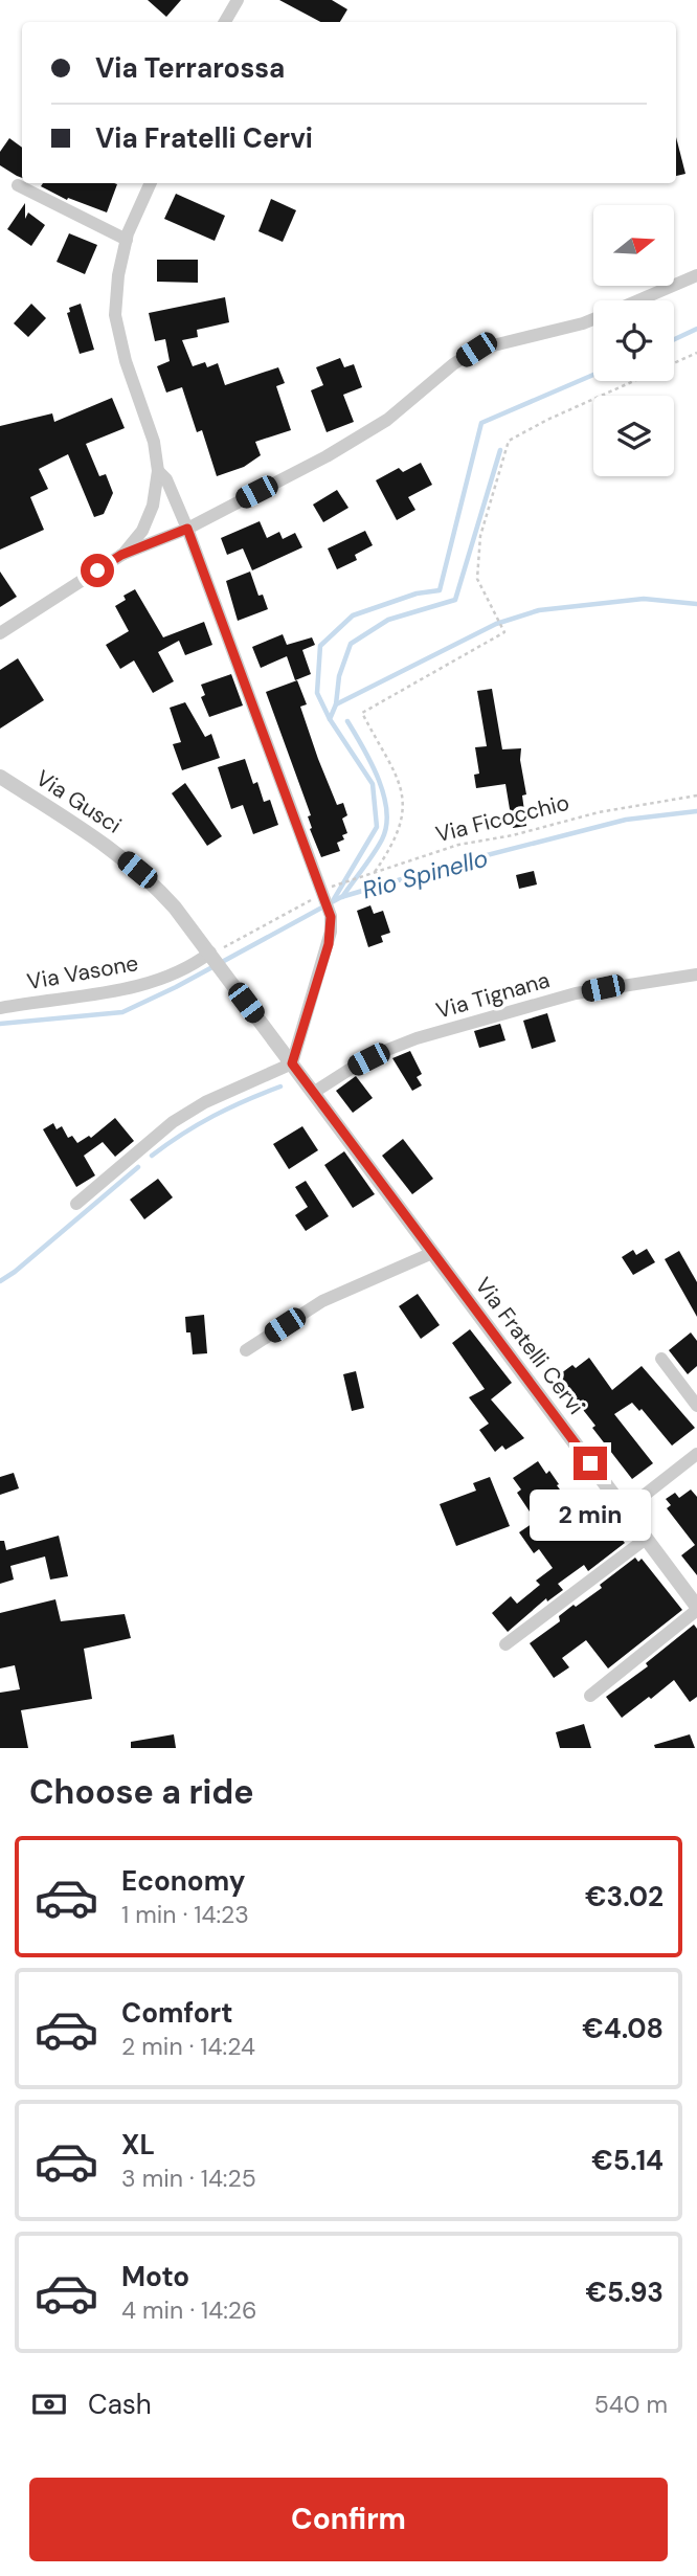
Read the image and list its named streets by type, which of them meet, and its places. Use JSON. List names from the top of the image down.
{
  "streets": {
    "street": [
      "Via Gusci",
      "Via Vasone",
      "Via Tignana",
      "Via Fratelli Cervi"
    ],
    "path": ["Via Ficocchio"]
  },
  "crossings": [
    ["Via Gusci", "Via Ficocchio"],
    ["Via Gusci", "Via Vasone"],
    ["Via Gusci", "Via Fratelli Cervi"],
    ["Via Ficocchio", "Via Vasone"],
    ["Via Ficocchio", "Via Fratelli Cervi"],
    ["Via Vasone", "Via Fratelli Cervi"],
    ["Via Tignana", "Via Fratelli Cervi"]
  ],
  "water": ["Rio Spinello"],
  "north": "right",
  "page": {
    "banner": ["Via Terrarossa", "Via Fratelli Cervi"],
    "bubble": "2 min",
    "heading": "Choose a ride",
    "list": [
      {
        "name": "Economy",
        "note": "1 min · 14:23",
        "value": "€3.02"
      },
      {
        "name": "Comfort",
        "note": "2 min · 14:24",
        "value": "€4.08"
      },
      {
        "name": "XL",
        "note": "3 min · 14:25",
        "value": "€5.14"
      },
      {
        "name": "Moto",
        "note": "4 min · 14:26",
        "value": "€5.93"
      }
    ],
    "pay": ["Cash", "540 m"],
    "buttons": "Confirm"
  }
}
